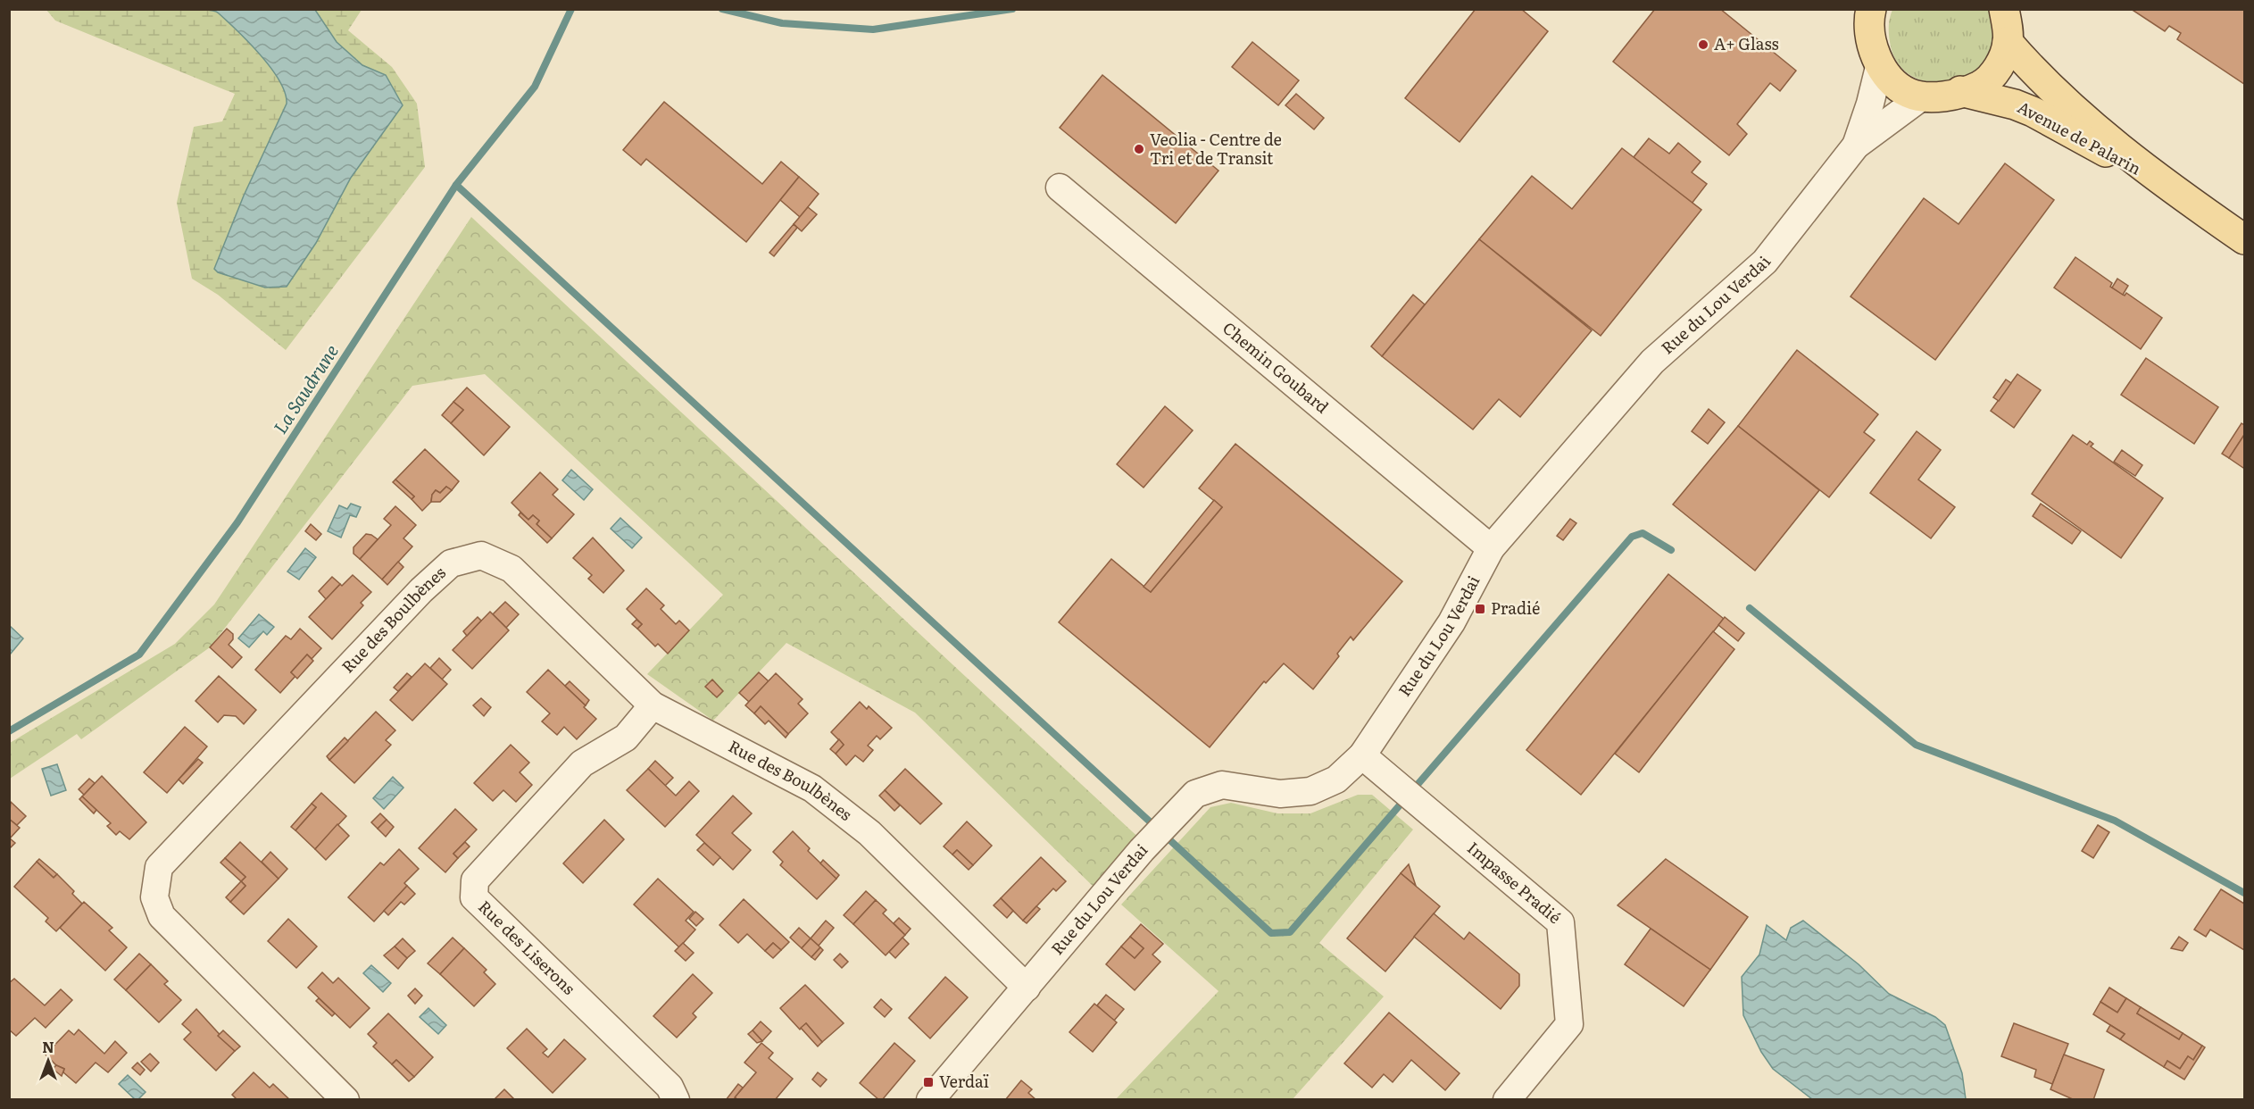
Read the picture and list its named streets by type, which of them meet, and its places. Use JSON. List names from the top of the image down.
{
  "streets": {
    "main road": ["Avenue de Palarin"],
    "street": [
      "Rue du Lou Verdai",
      "Chemin Goubard",
      "Rue des Boulbènes",
      "Impasse Pradié",
      "Rue des Liserons"
    ]
  },
  "crossings": [
    ["Rue du Lou Verdai", "Chemin Goubard"],
    ["Rue du Lou Verdai", "Rue des Boulbènes"],
    ["Rue du Lou Verdai", "Impasse Pradié"],
    ["Rue des Boulbènes", "Rue des Liserons"]
  ],
  "water": ["La Saudrune"],
  "places": {
    "other": ["A+ Glass", "Veolia - Centre de Tri et de Transit"],
    "transit": ["Pradié", "Verdaï"]
  },
  "north": "top"
}
